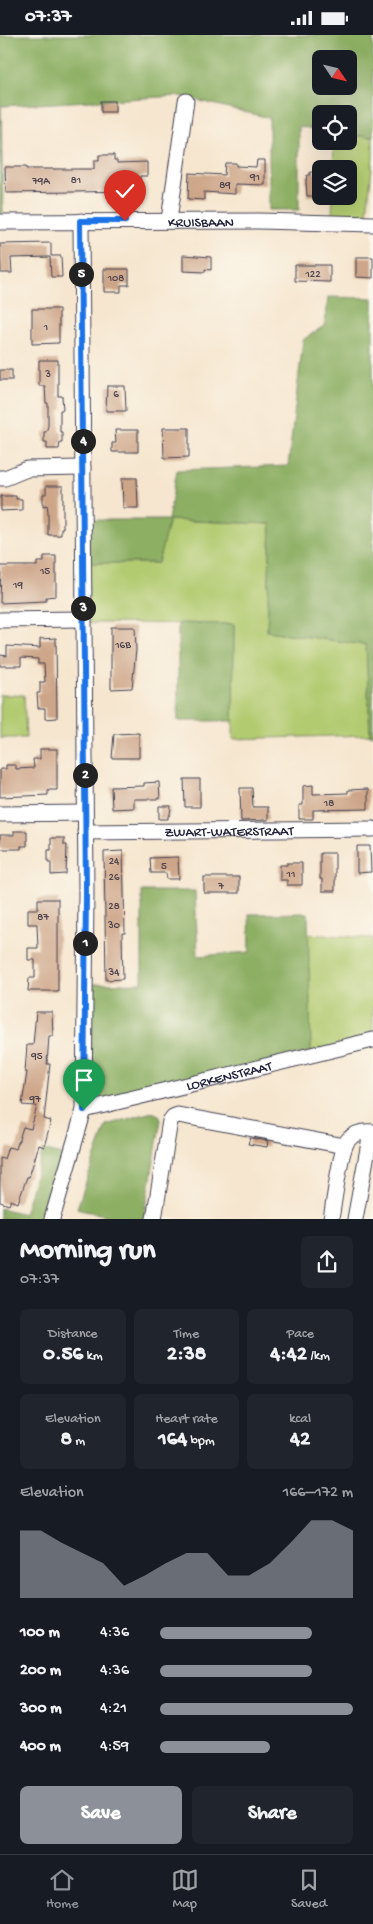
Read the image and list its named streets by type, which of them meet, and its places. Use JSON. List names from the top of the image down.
{
  "streets": {
    "street": ["KRUISBAAN", "ZWART-WATERSTRAAT", "LORKENSTRAAT"]
  },
  "house_numbers": [
    "91",
    "81",
    "79A",
    "89",
    "122",
    "108",
    "1",
    "3",
    "6",
    "15",
    "19",
    "16B",
    "18",
    "24",
    "5",
    "11",
    "26",
    "7",
    "28",
    "87",
    "30",
    "34",
    "95",
    "97"
  ],
  "north": "bottom right",
  "page": {
    "status": "07:37",
    "pins": [
      "5",
      "4",
      "3",
      "2",
      "1"
    ],
    "heading": ["Morning run", "07:37"],
    "stats": [
      ["Distance", "0.56 km"],
      ["Time", "2:38"],
      ["Pace", "4:42 /km"],
      ["Elevation", "8 m"],
      ["Heart rate", "164 bpm"],
      ["kcal", "42"]
    ],
    "chart": ["Elevation", "166–172 m"],
    "list": [
      {
        "name": "100 m",
        "note": "4:36"
      },
      {
        "name": "200 m",
        "note": "4:36"
      },
      {
        "name": "300 m",
        "note": "4:21"
      },
      {
        "name": "400 m",
        "note": "4:59"
      }
    ],
    "buttons": ["Save", "Share"],
    "tabs": ["Home", "Map", "Saved"]
  }
}
